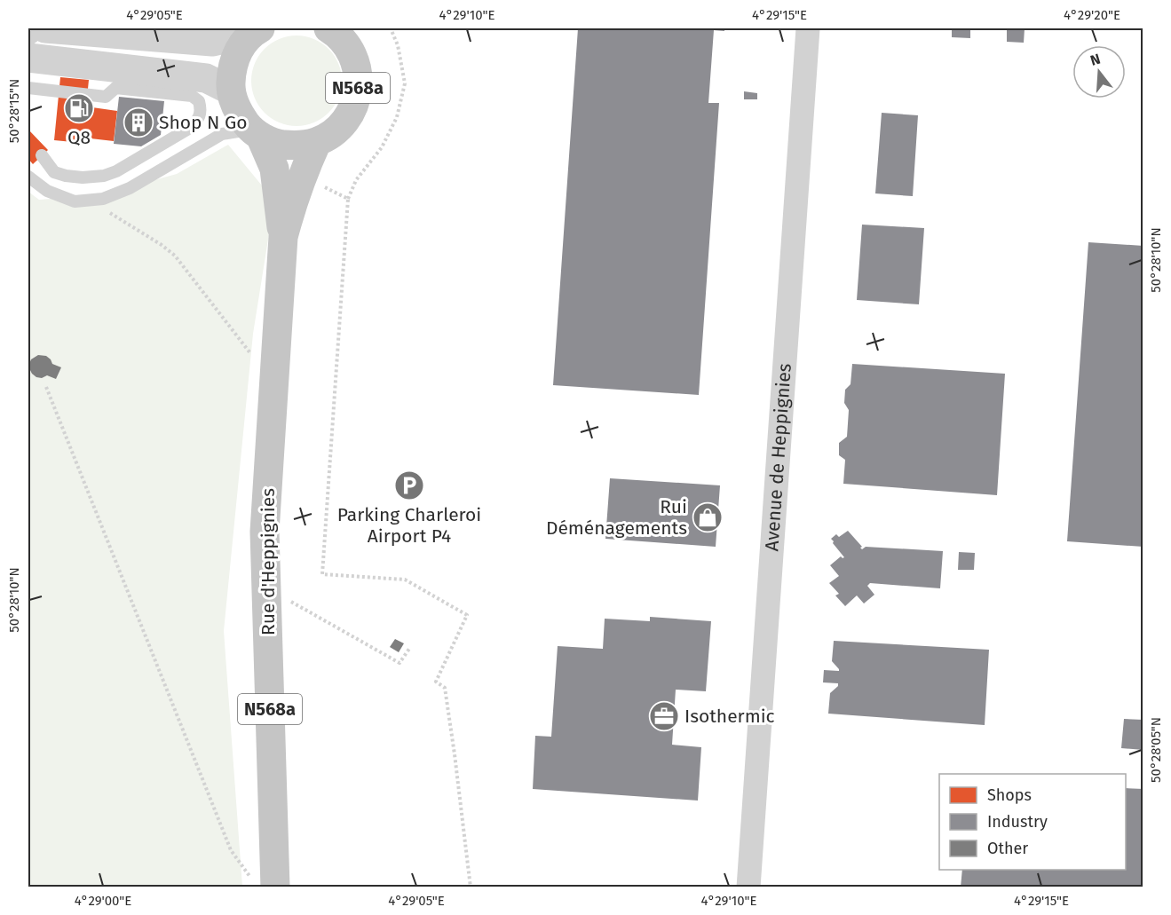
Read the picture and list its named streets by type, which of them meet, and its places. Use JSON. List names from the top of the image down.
{
  "streets": {
    "main road": ["N568a", "Rue d'Heppignies"],
    "street": ["Avenue de Heppignies"]
  },
  "crossings": [
    ["N568a", "Rue d'Heppignies"]
  ],
  "places": {
    "fuel station": ["Q8"],
    "building": ["Shop N Go"],
    "parking": ["Parking Charleroi Airport P4"],
    "shop": ["Rui Déménagements"],
    "office": ["Isothermic"]
  },
  "legend": ["Shops", "Industry", "Other"],
  "north": "top",
  "coordinates": [
    "4°29'05\"E",
    "4°29'10\"E",
    "4°29'15\"E",
    "4°29'20\"E",
    "50°28'15\"N",
    "50°28'10\"N",
    "50°28'05\"N",
    "4°29'00\"E"
  ]
}
